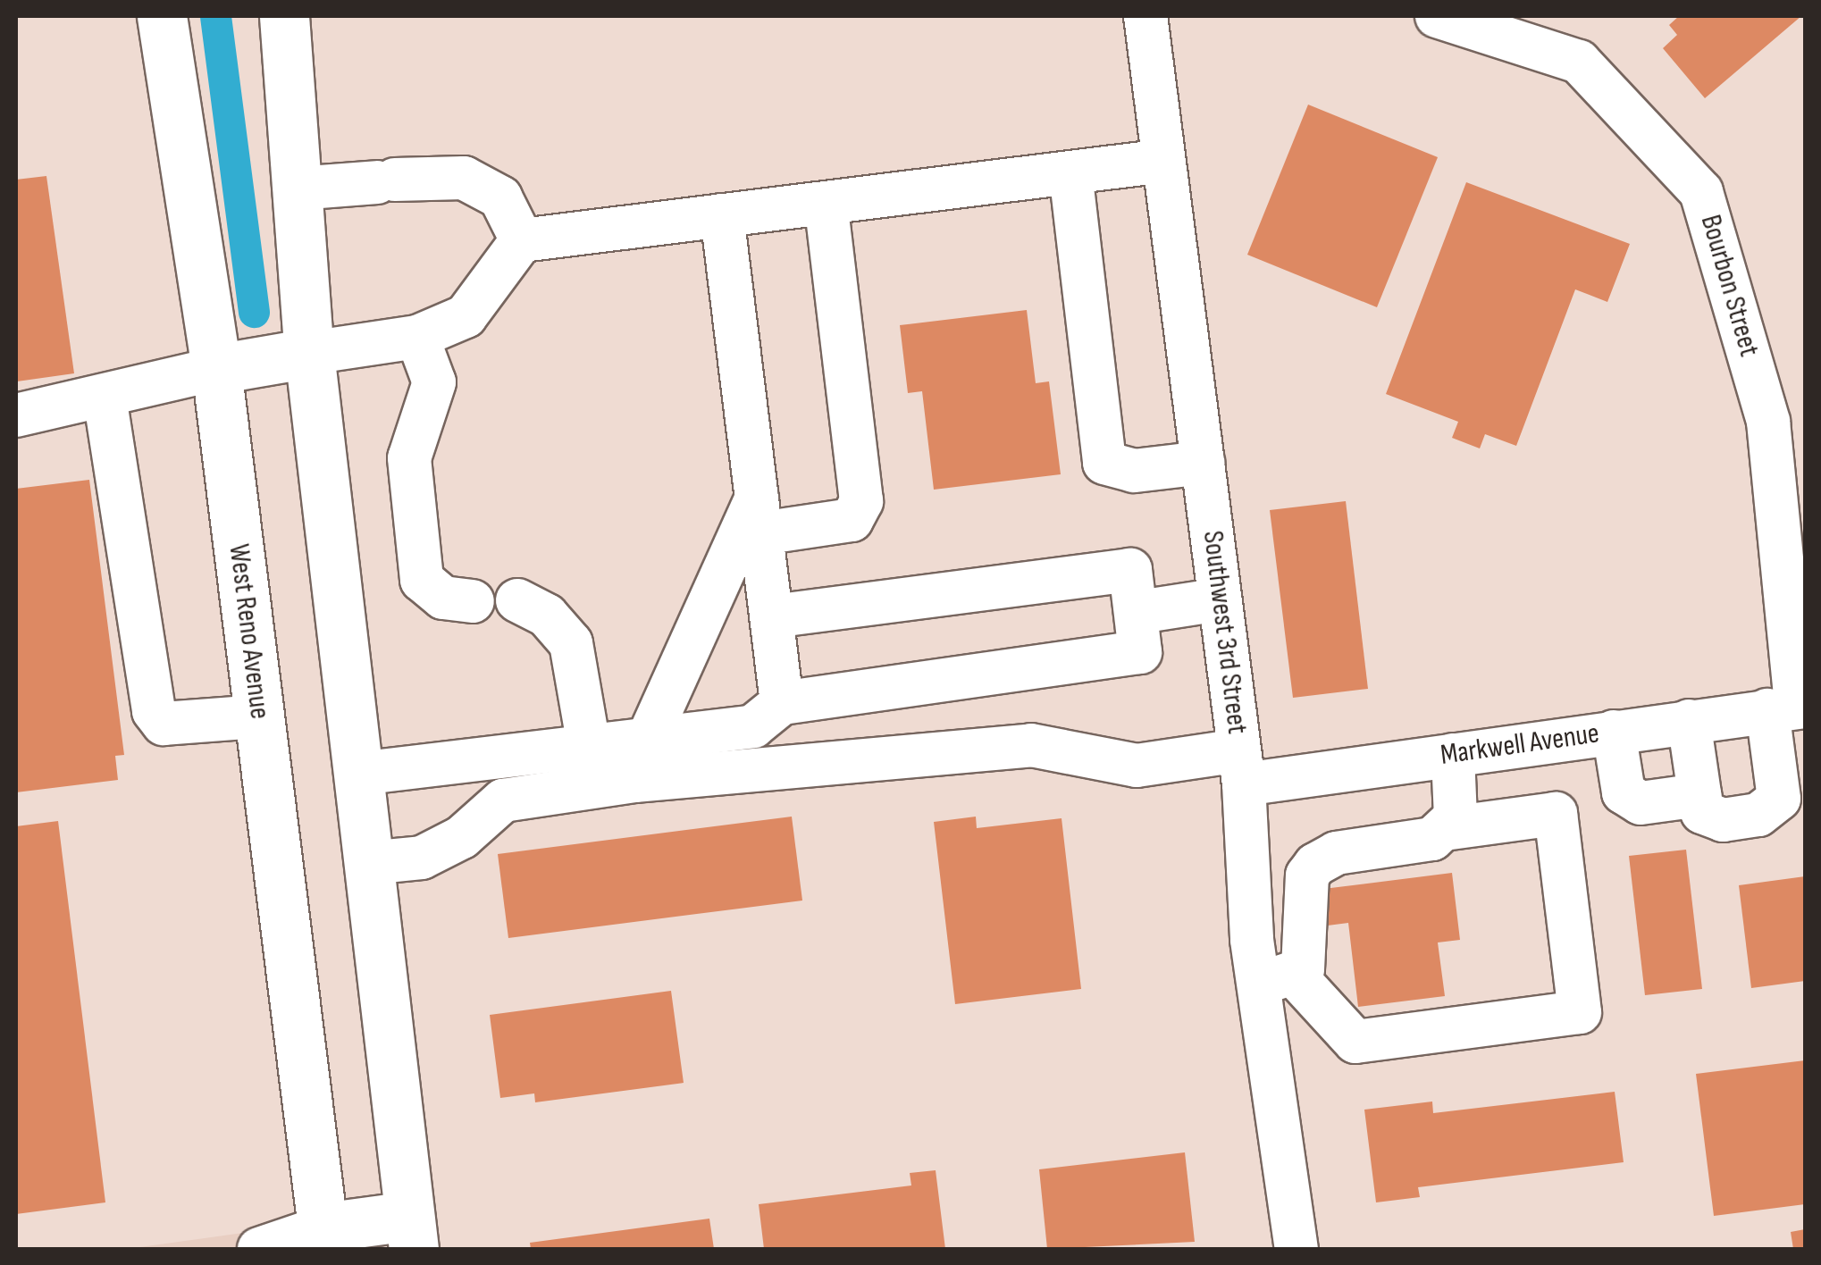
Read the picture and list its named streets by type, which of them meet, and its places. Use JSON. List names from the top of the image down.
{
  "streets": {
    "main road": ["West Reno Avenue"],
    "street": ["Bourbon Street", "Southwest 3rd Street", "Markwell Avenue"]
  },
  "crossings": [
    ["Bourbon Street", "Markwell Avenue"],
    ["Southwest 3rd Street", "Markwell Avenue"]
  ]
}
